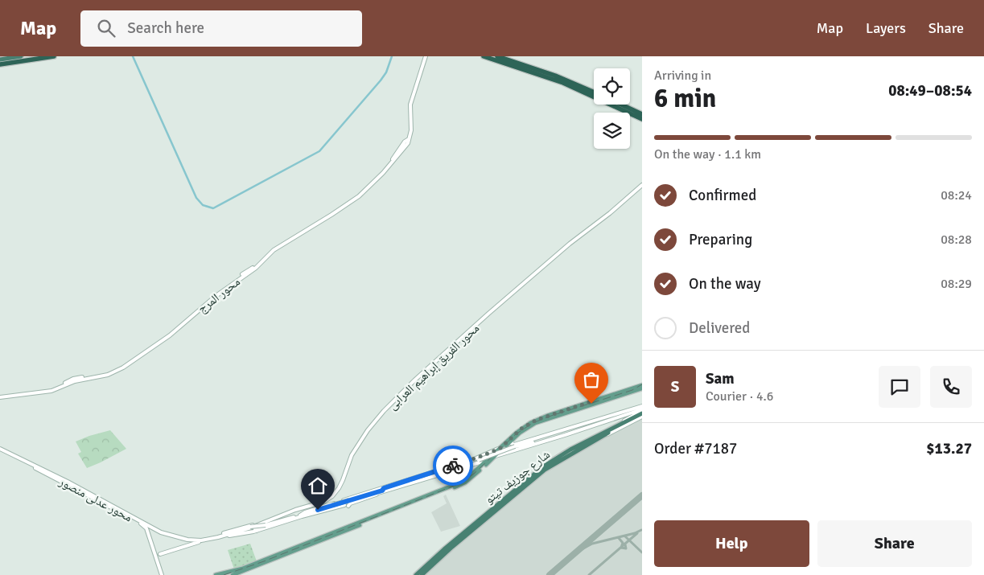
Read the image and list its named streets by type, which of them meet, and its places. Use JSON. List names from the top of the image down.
{
  "streets": {
    "highway": ["شارع جوزيف تيتو"],
    "main road": ["محور المرج", "محور الفريق إبراهيم العرابى", "محور عدلى منصور"]
  },
  "page": {
    "header": "Map",
    "search": "Search here",
    "nav": ["Map", "Layers", "Share"],
    "heading": ["6 min", "Arriving in", "08:49–08:54"],
    "panel": [
      "Sam",
      "Courier · 4.6",
      "Order #7187",
      "$13.27"
    ],
    "bar": "On the way · 1.1 km",
    "list": [
      ["Confirmed", "08:24"],
      ["Preparing", "08:28"],
      ["On the way", "08:29"],
      "Delivered"
    ],
    "round": "S",
    "buttons": ["Help", "Share"]
  }
}
